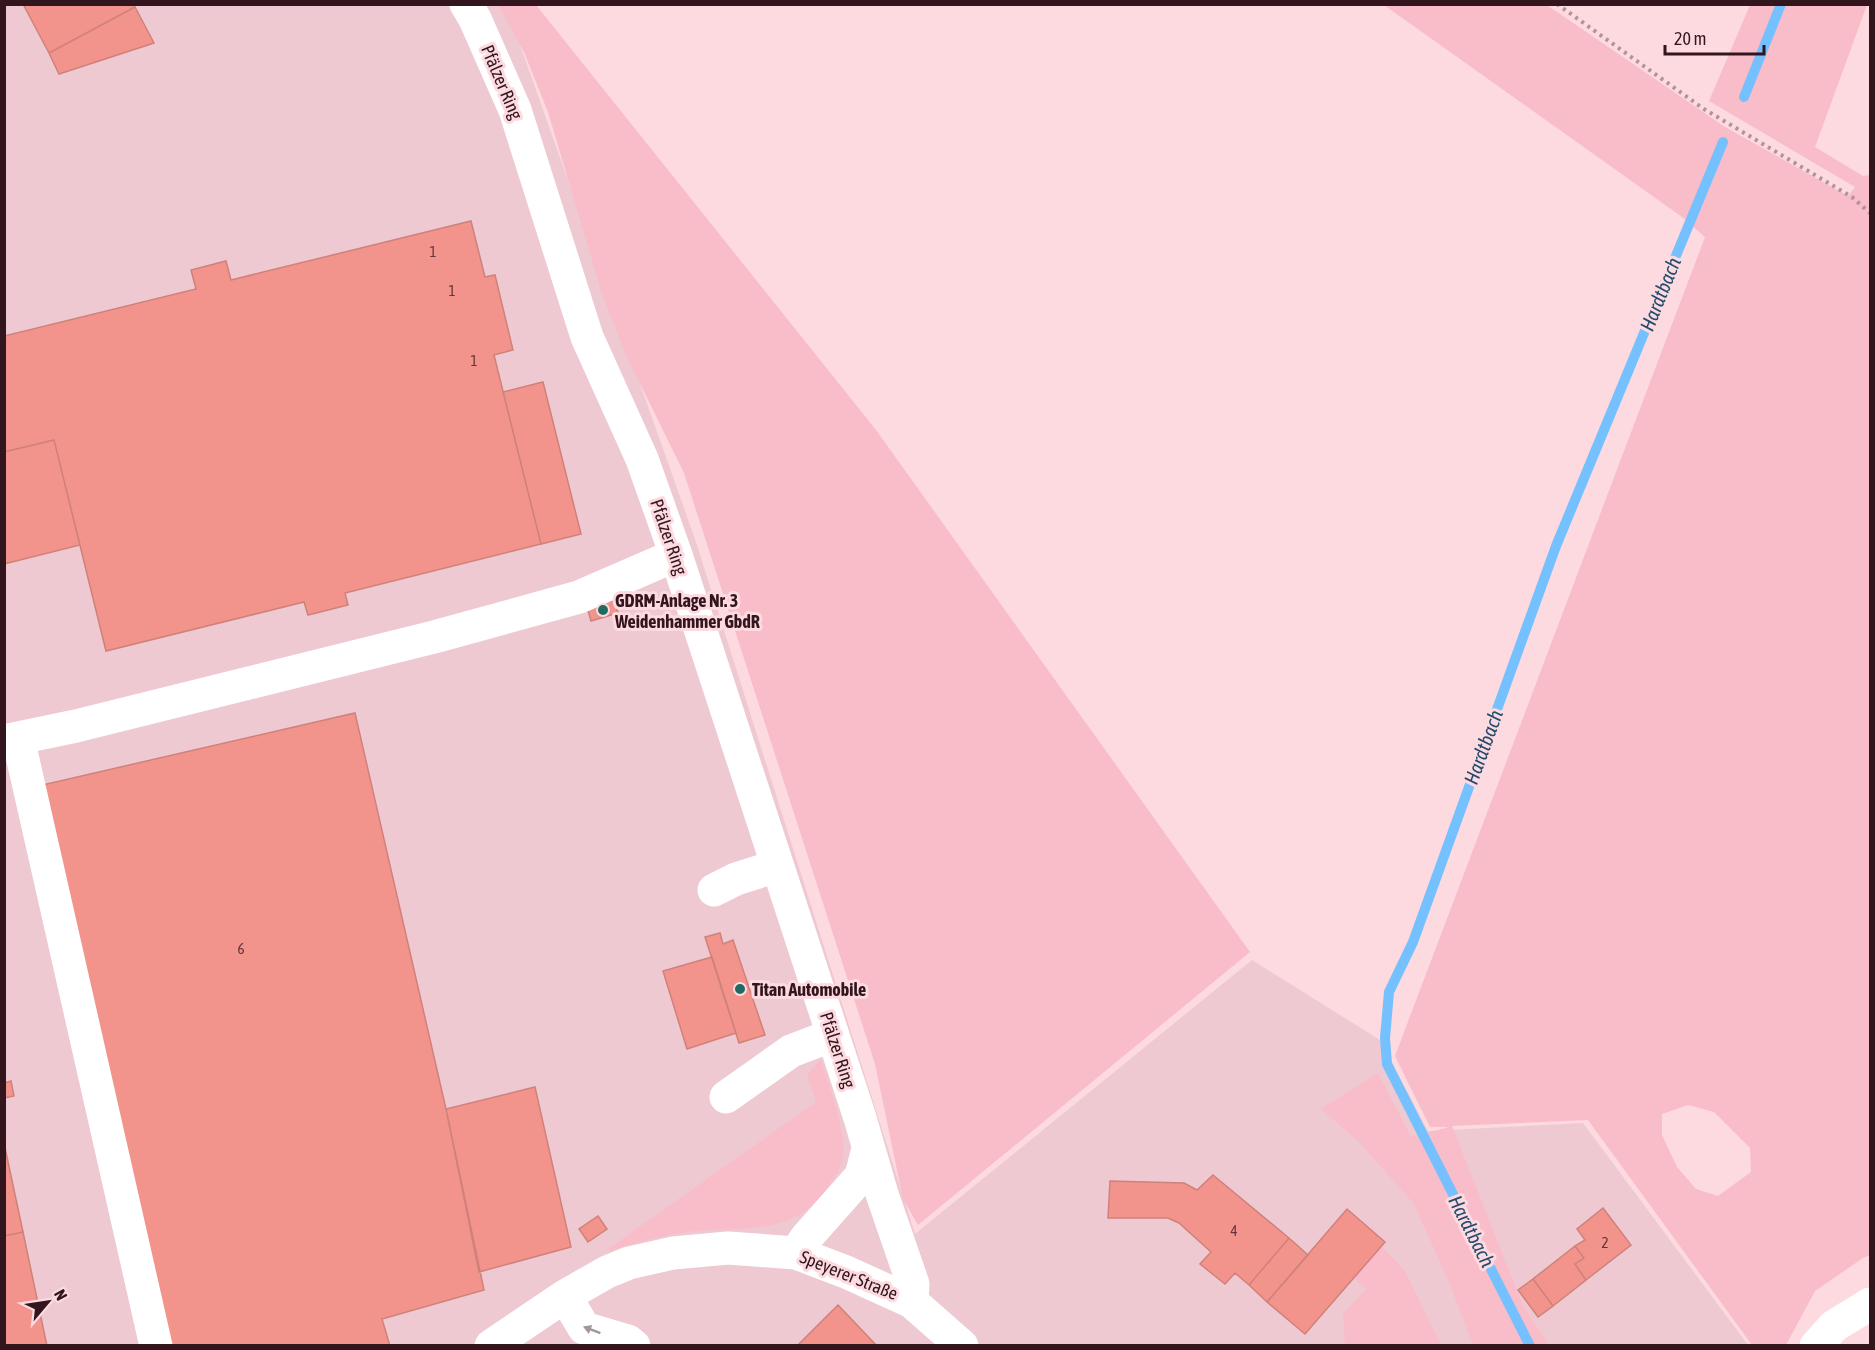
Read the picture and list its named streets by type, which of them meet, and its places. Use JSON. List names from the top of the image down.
{
  "streets": {
    "street": ["Pfälzer Ring", "Speyerer Straße"]
  },
  "crossings": [
    ["Pfälzer Ring", "Speyerer Straße"]
  ],
  "water": ["Hardtbach"],
  "places": ["GDRM-Anlage Nr. 3 Weidenhammer GbdR", "Titan Automobile"],
  "house_numbers": [
    "1",
    "1",
    "1",
    "6",
    "4",
    "2"
  ],
  "scale_bar": "20 m",
  "north": "top right"
}
